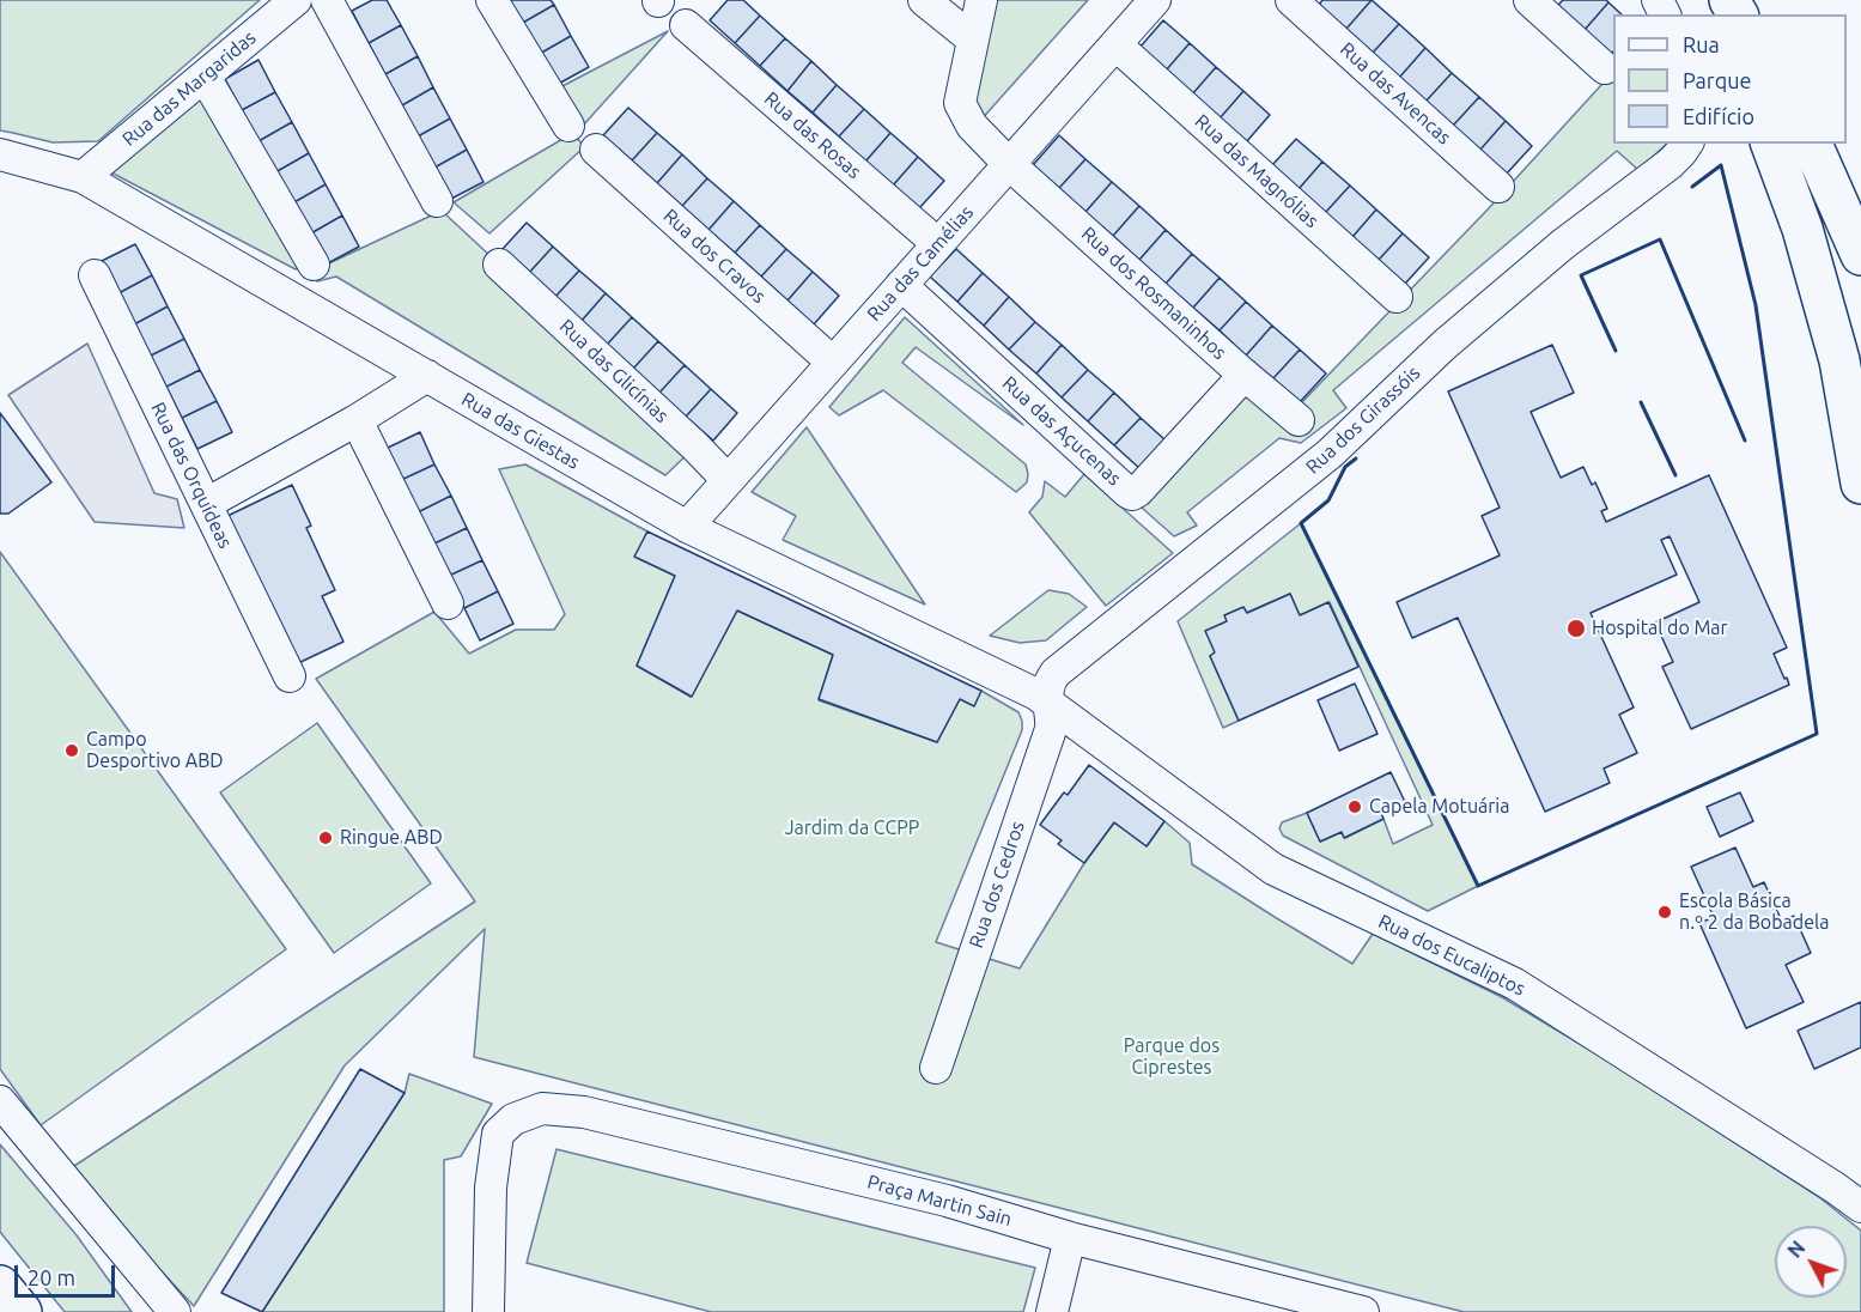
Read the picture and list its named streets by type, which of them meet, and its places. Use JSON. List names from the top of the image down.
{
  "streets": {
    "street": [
      "Rua das Margaridas",
      "Rua das Avencas",
      "Rua das Rosas",
      "Rua das Magnólias",
      "Rua dos Cravos",
      "Rua das Camélias",
      "Rua dos Rosmaninhos",
      "Rua das Glicínias",
      "Rua dos Girassóis",
      "Rua das Giestas",
      "Rua das Açucenas",
      "Rua das Orquídeas",
      "Rua dos Cedros",
      "Rua dos Eucaliptos",
      "Praça Martin Sain"
    ]
  },
  "crossings": [
    ["Rua das Margaridas", "Rua das Giestas"],
    ["Rua das Rosas", "Rua das Camélias"],
    ["Rua das Magnólias", "Rua das Camélias"],
    ["Rua dos Cravos", "Rua das Camélias"],
    ["Rua das Camélias", "Rua dos Rosmaninhos"],
    ["Rua das Camélias", "Rua das Glicínias"],
    ["Rua das Camélias", "Rua das Giestas"],
    ["Rua das Camélias", "Rua das Açucenas"],
    ["Rua dos Rosmaninhos", "Rua das Açucenas"],
    ["Rua dos Girassóis", "Rua das Giestas"],
    ["Rua dos Girassóis", "Rua dos Cedros"],
    ["Rua dos Girassóis", "Rua dos Eucaliptos"],
    ["Rua das Giestas", "Rua dos Cedros"],
    ["Rua das Giestas", "Rua dos Eucaliptos"],
    ["Rua dos Cedros", "Rua dos Eucaliptos"]
  ],
  "parks": ["Jardim da CCPP", "Parque dos Ciprestes"],
  "places": [
    "Hospital do Mar",
    "Campo Desportivo ABD",
    "Capela Motuária",
    "Ringue ABD",
    "Escola Básica n.º 2 da Bobadela"
  ],
  "legend": ["Rua", "Parque", "Edifício"],
  "scale_bar": "20 m",
  "north": "top left"
}
